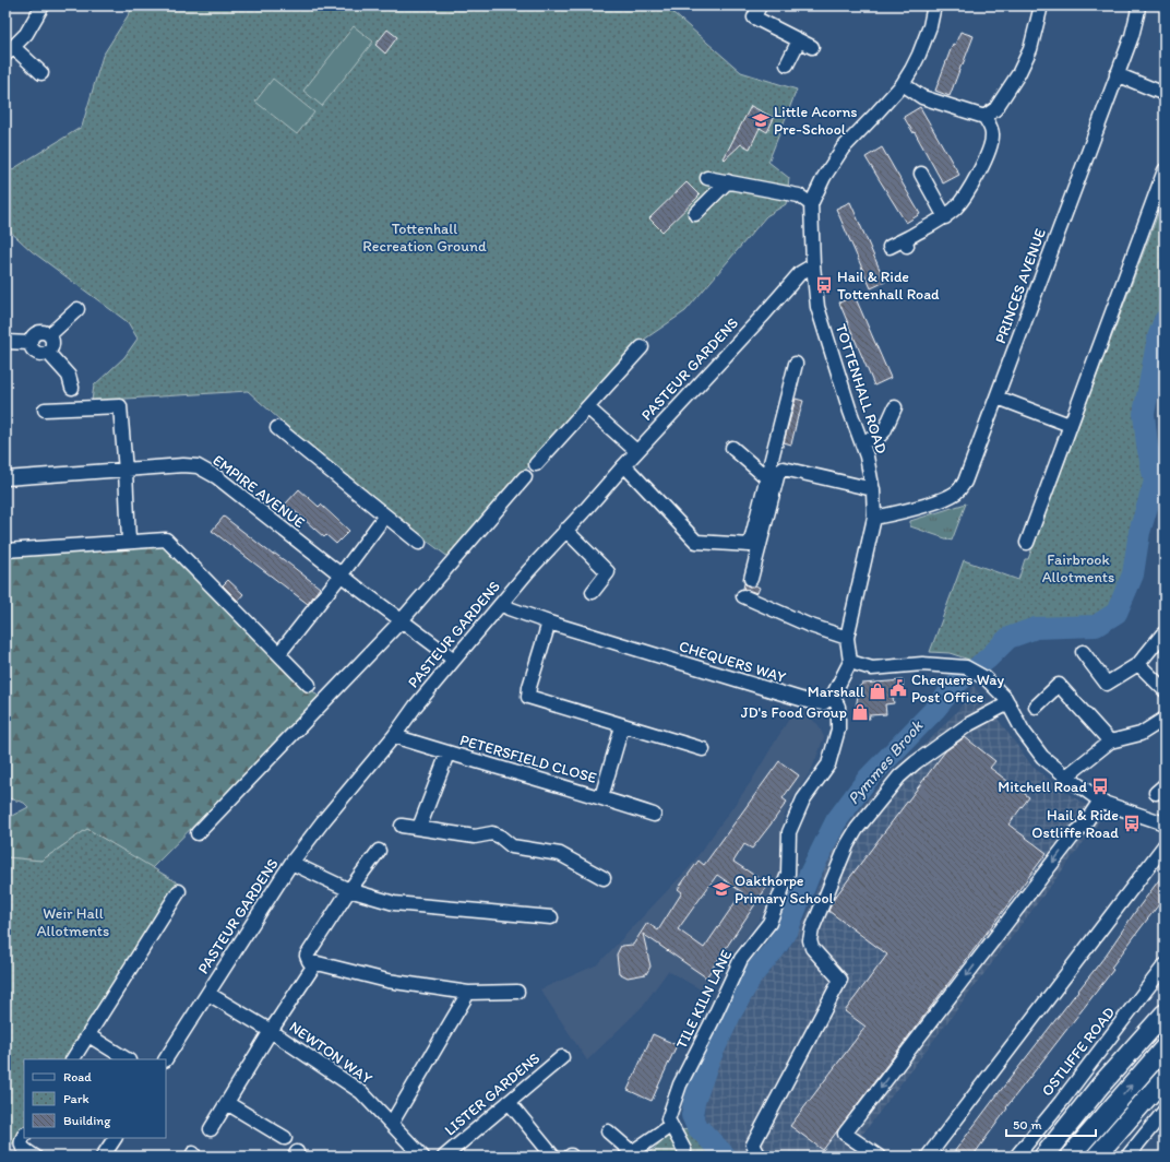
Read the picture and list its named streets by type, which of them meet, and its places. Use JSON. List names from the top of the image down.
{
  "streets": {
    "street": [
      "PRINCES AVENUE",
      "PASTEUR GARDENS",
      "TOTTENHALL ROAD",
      "EMPIRE AVENUE",
      "CHEQUERS WAY",
      "PETERSFIELD CLOSE",
      "TILE KILN LANE",
      "OSTLIFFE ROAD",
      "NEWTON WAY",
      "LISTER GARDENS"
    ]
  },
  "crossings": [
    ["PRINCES AVENUE", "TOTTENHALL ROAD"],
    ["PASTEUR GARDENS", "TOTTENHALL ROAD"],
    ["PASTEUR GARDENS", "EMPIRE AVENUE"],
    ["PASTEUR GARDENS", "CHEQUERS WAY"],
    ["PASTEUR GARDENS", "PETERSFIELD CLOSE"],
    ["PASTEUR GARDENS", "NEWTON WAY"],
    ["CHEQUERS WAY", "TILE KILN LANE"]
  ],
  "water": ["Pymmes Brook"],
  "parks": ["Tottenhall Recreation Ground", "Fairbrook Allotments", "Weir Hall Allotments"],
  "places": {
    "school or university": ["Little Acorns Pre-School", "Oakthorpe Primary School"],
    "bus stop": ["Hail & Ride Tottenhall Road", "Mitchell Road", "Hail & Ride Ostliffe Road"],
    "public building": ["Chequers Way Post Office"],
    "shop": ["Marshall", "JD's Food Group"]
  },
  "legend": ["Road", "Park", "Building"],
  "scale_bar": "50 m"
}
